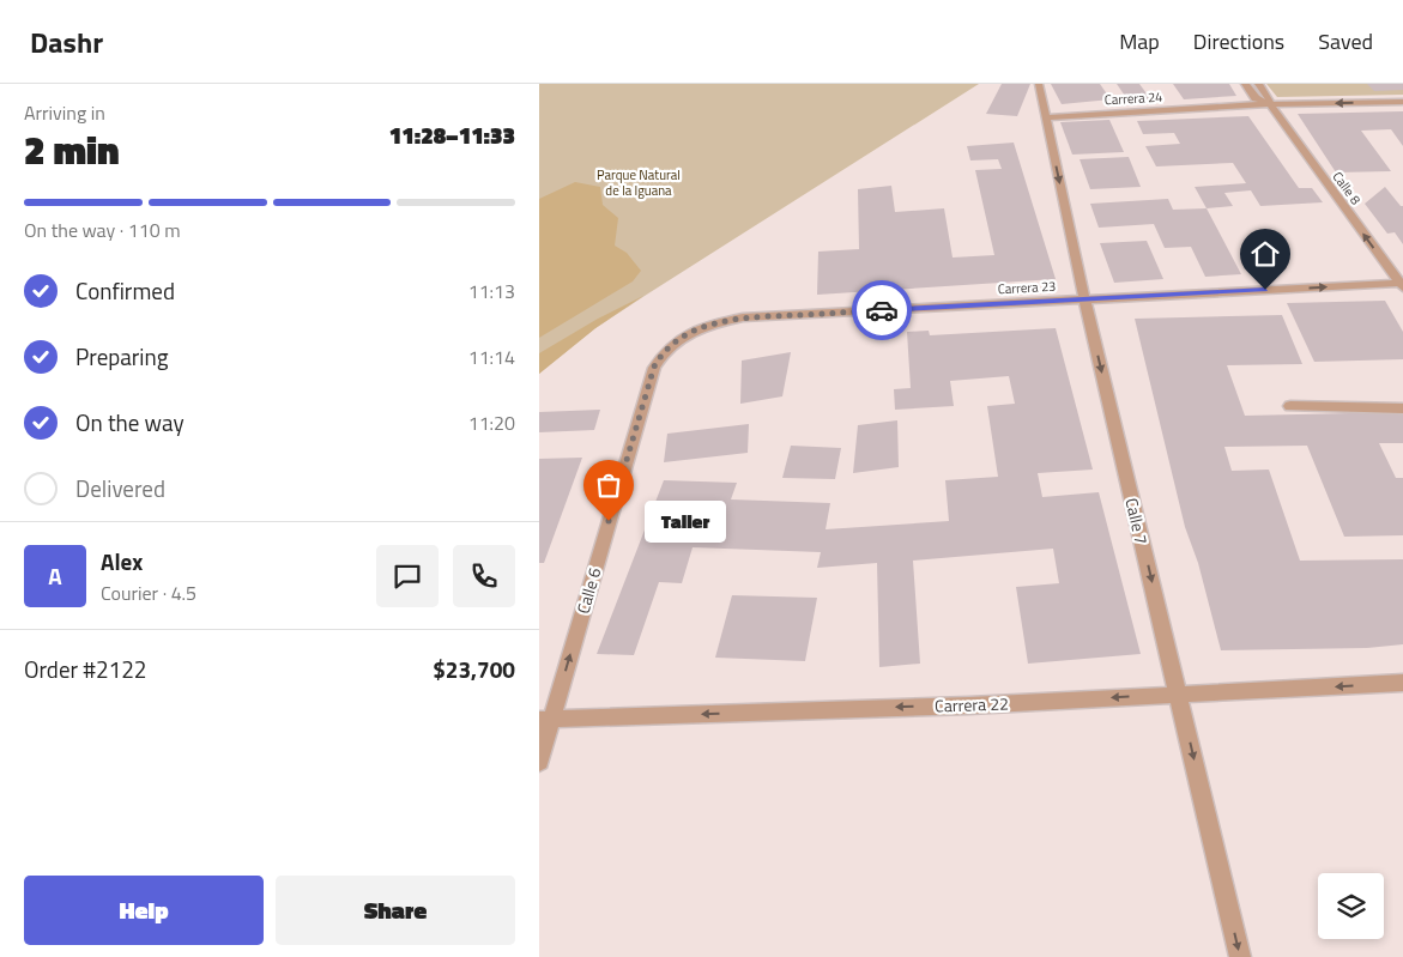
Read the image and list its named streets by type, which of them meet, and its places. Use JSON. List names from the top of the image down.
{
  "streets": {
    "street": [
      "Carrera 24",
      "Calle 8",
      "Carrera 23",
      "Calle 7",
      "Calle 6",
      "Carrera 22"
    ]
  },
  "crossings": [
    ["Carrera 24", "Calle 8"],
    ["Carrera 24", "Calle 7"],
    ["Calle 8", "Carrera 23"],
    ["Carrera 23", "Calle 7"],
    ["Carrera 23", "Calle 6"],
    ["Calle 7", "Carrera 22"],
    ["Calle 6", "Carrera 22"]
  ],
  "one_way": [
    "Carrera 24",
    "Calle 8",
    "Calle 7",
    "Calle 6",
    "Carrera 22"
  ],
  "parks": ["Parque Natural de la Iguana"],
  "places": ["Taller"],
  "page": {
    "header": "Dashr",
    "nav": ["Map", "Directions", "Saved"],
    "heading": ["2 min", "Arriving in", "11:28–11:33"],
    "panel": [
      "Alex",
      "Courier · 4.5",
      "Order #2122",
      "$23,700"
    ],
    "bar": "On the way · 110 m",
    "list": [
      ["Confirmed", "11:13"],
      ["Preparing", "11:14"],
      ["On the way", "11:20"],
      "Delivered"
    ],
    "bubble": "Taller",
    "round": "A",
    "buttons": ["Help", "Share"]
  }
}
